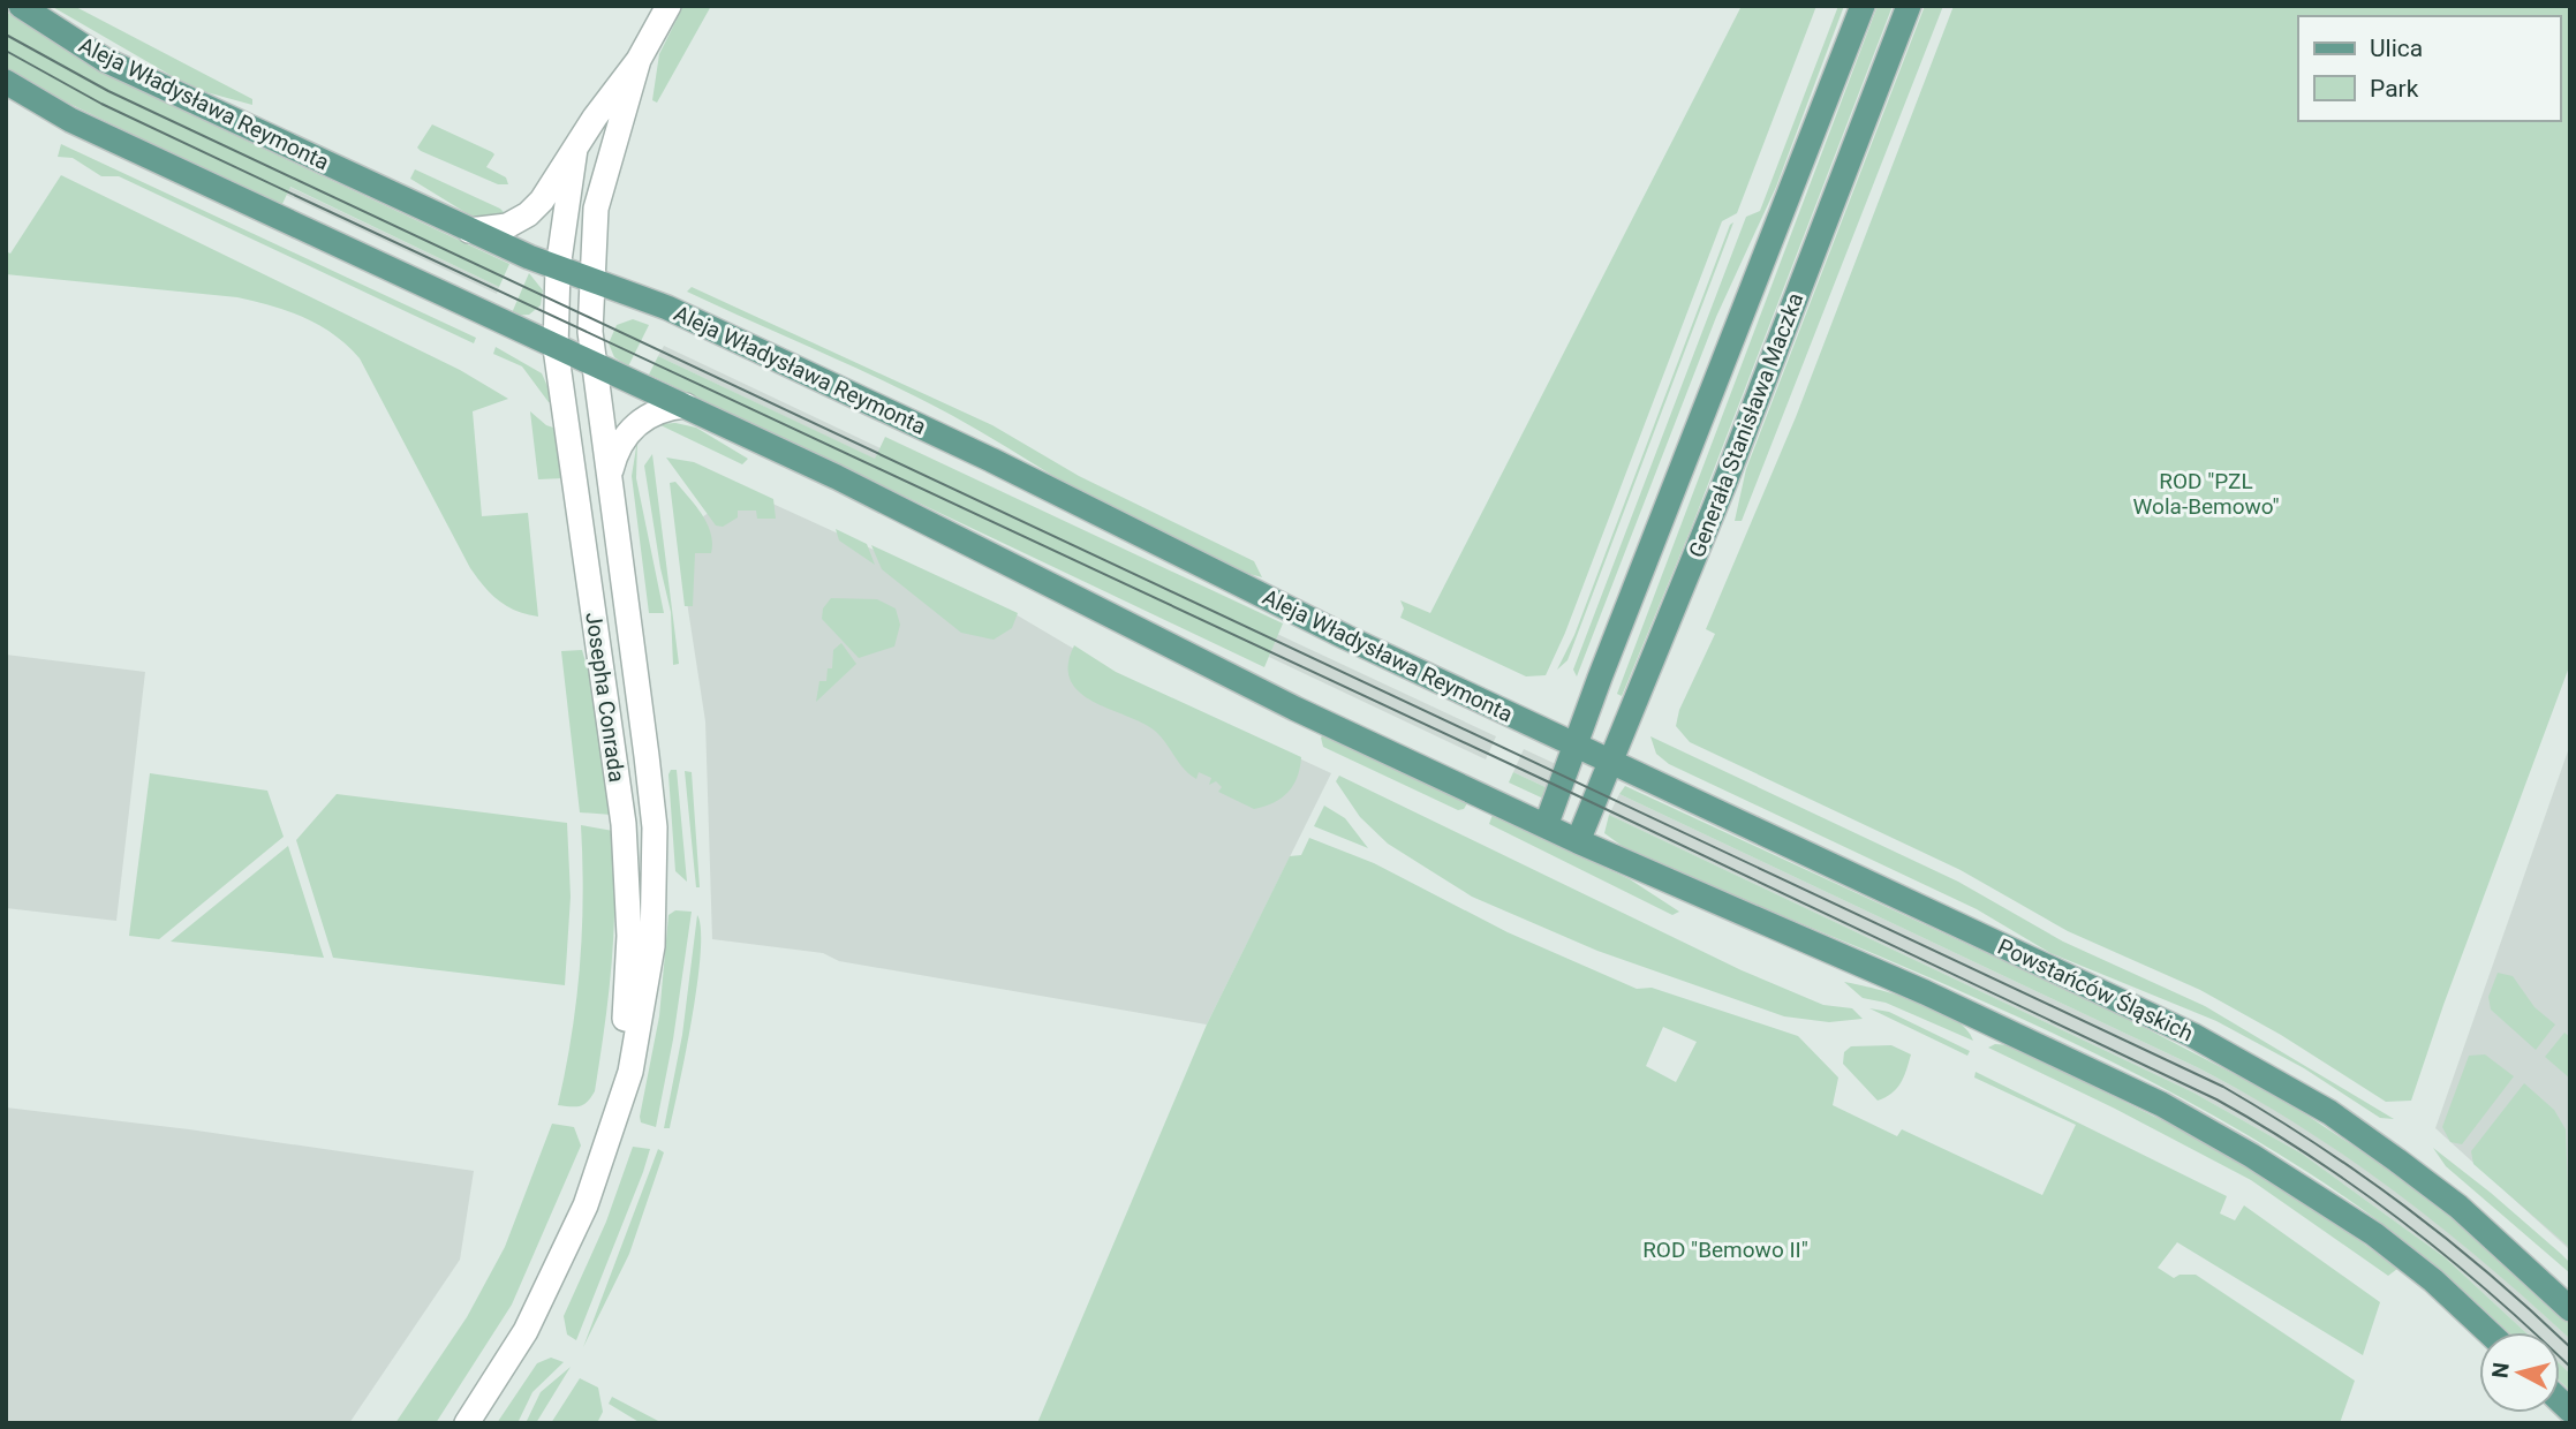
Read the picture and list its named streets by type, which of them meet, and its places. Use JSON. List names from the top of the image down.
{
  "streets": {
    "main road": ["Aleja Władysława Reymonta", "Generała Stanisława Maczka", "Powstańców Śląskich"],
    "street": ["Josepha Conrada"]
  },
  "crossings": [
    ["Aleja Władysława Reymonta", "Generała Stanisława Maczka"],
    ["Aleja Władysława Reymonta", "Josepha Conrada"],
    ["Aleja Władysława Reymonta", "Powstańców Śląskich"],
    ["Generała Stanisława Maczka", "Powstańców Śląskich"]
  ],
  "parks": ["ROD \"PZL Wola-Bemowo\"", "ROD \"Bemowo II\""],
  "legend": ["Ulica", "Park"],
  "north": "left"
}
